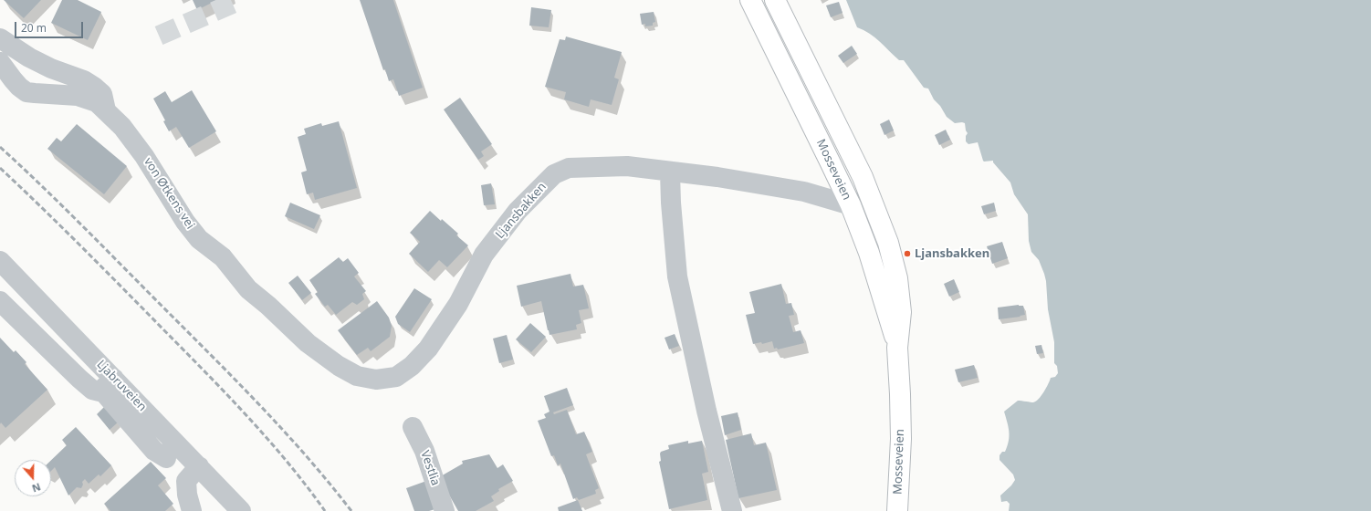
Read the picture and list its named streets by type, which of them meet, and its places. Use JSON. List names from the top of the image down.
{
  "streets": {
    "highway": ["Mosseveien"],
    "street": [
      "von Øtkens vei",
      "Ljansbakken",
      "Ljabruveien",
      "Vestlia"
    ]
  },
  "crossings": [
    ["Mosseveien", "Ljansbakken"],
    ["von Øtkens vei", "Ljansbakken"]
  ],
  "places": ["Ljansbakken"],
  "scale_bar": "20 m",
  "north": "bottom"
}
